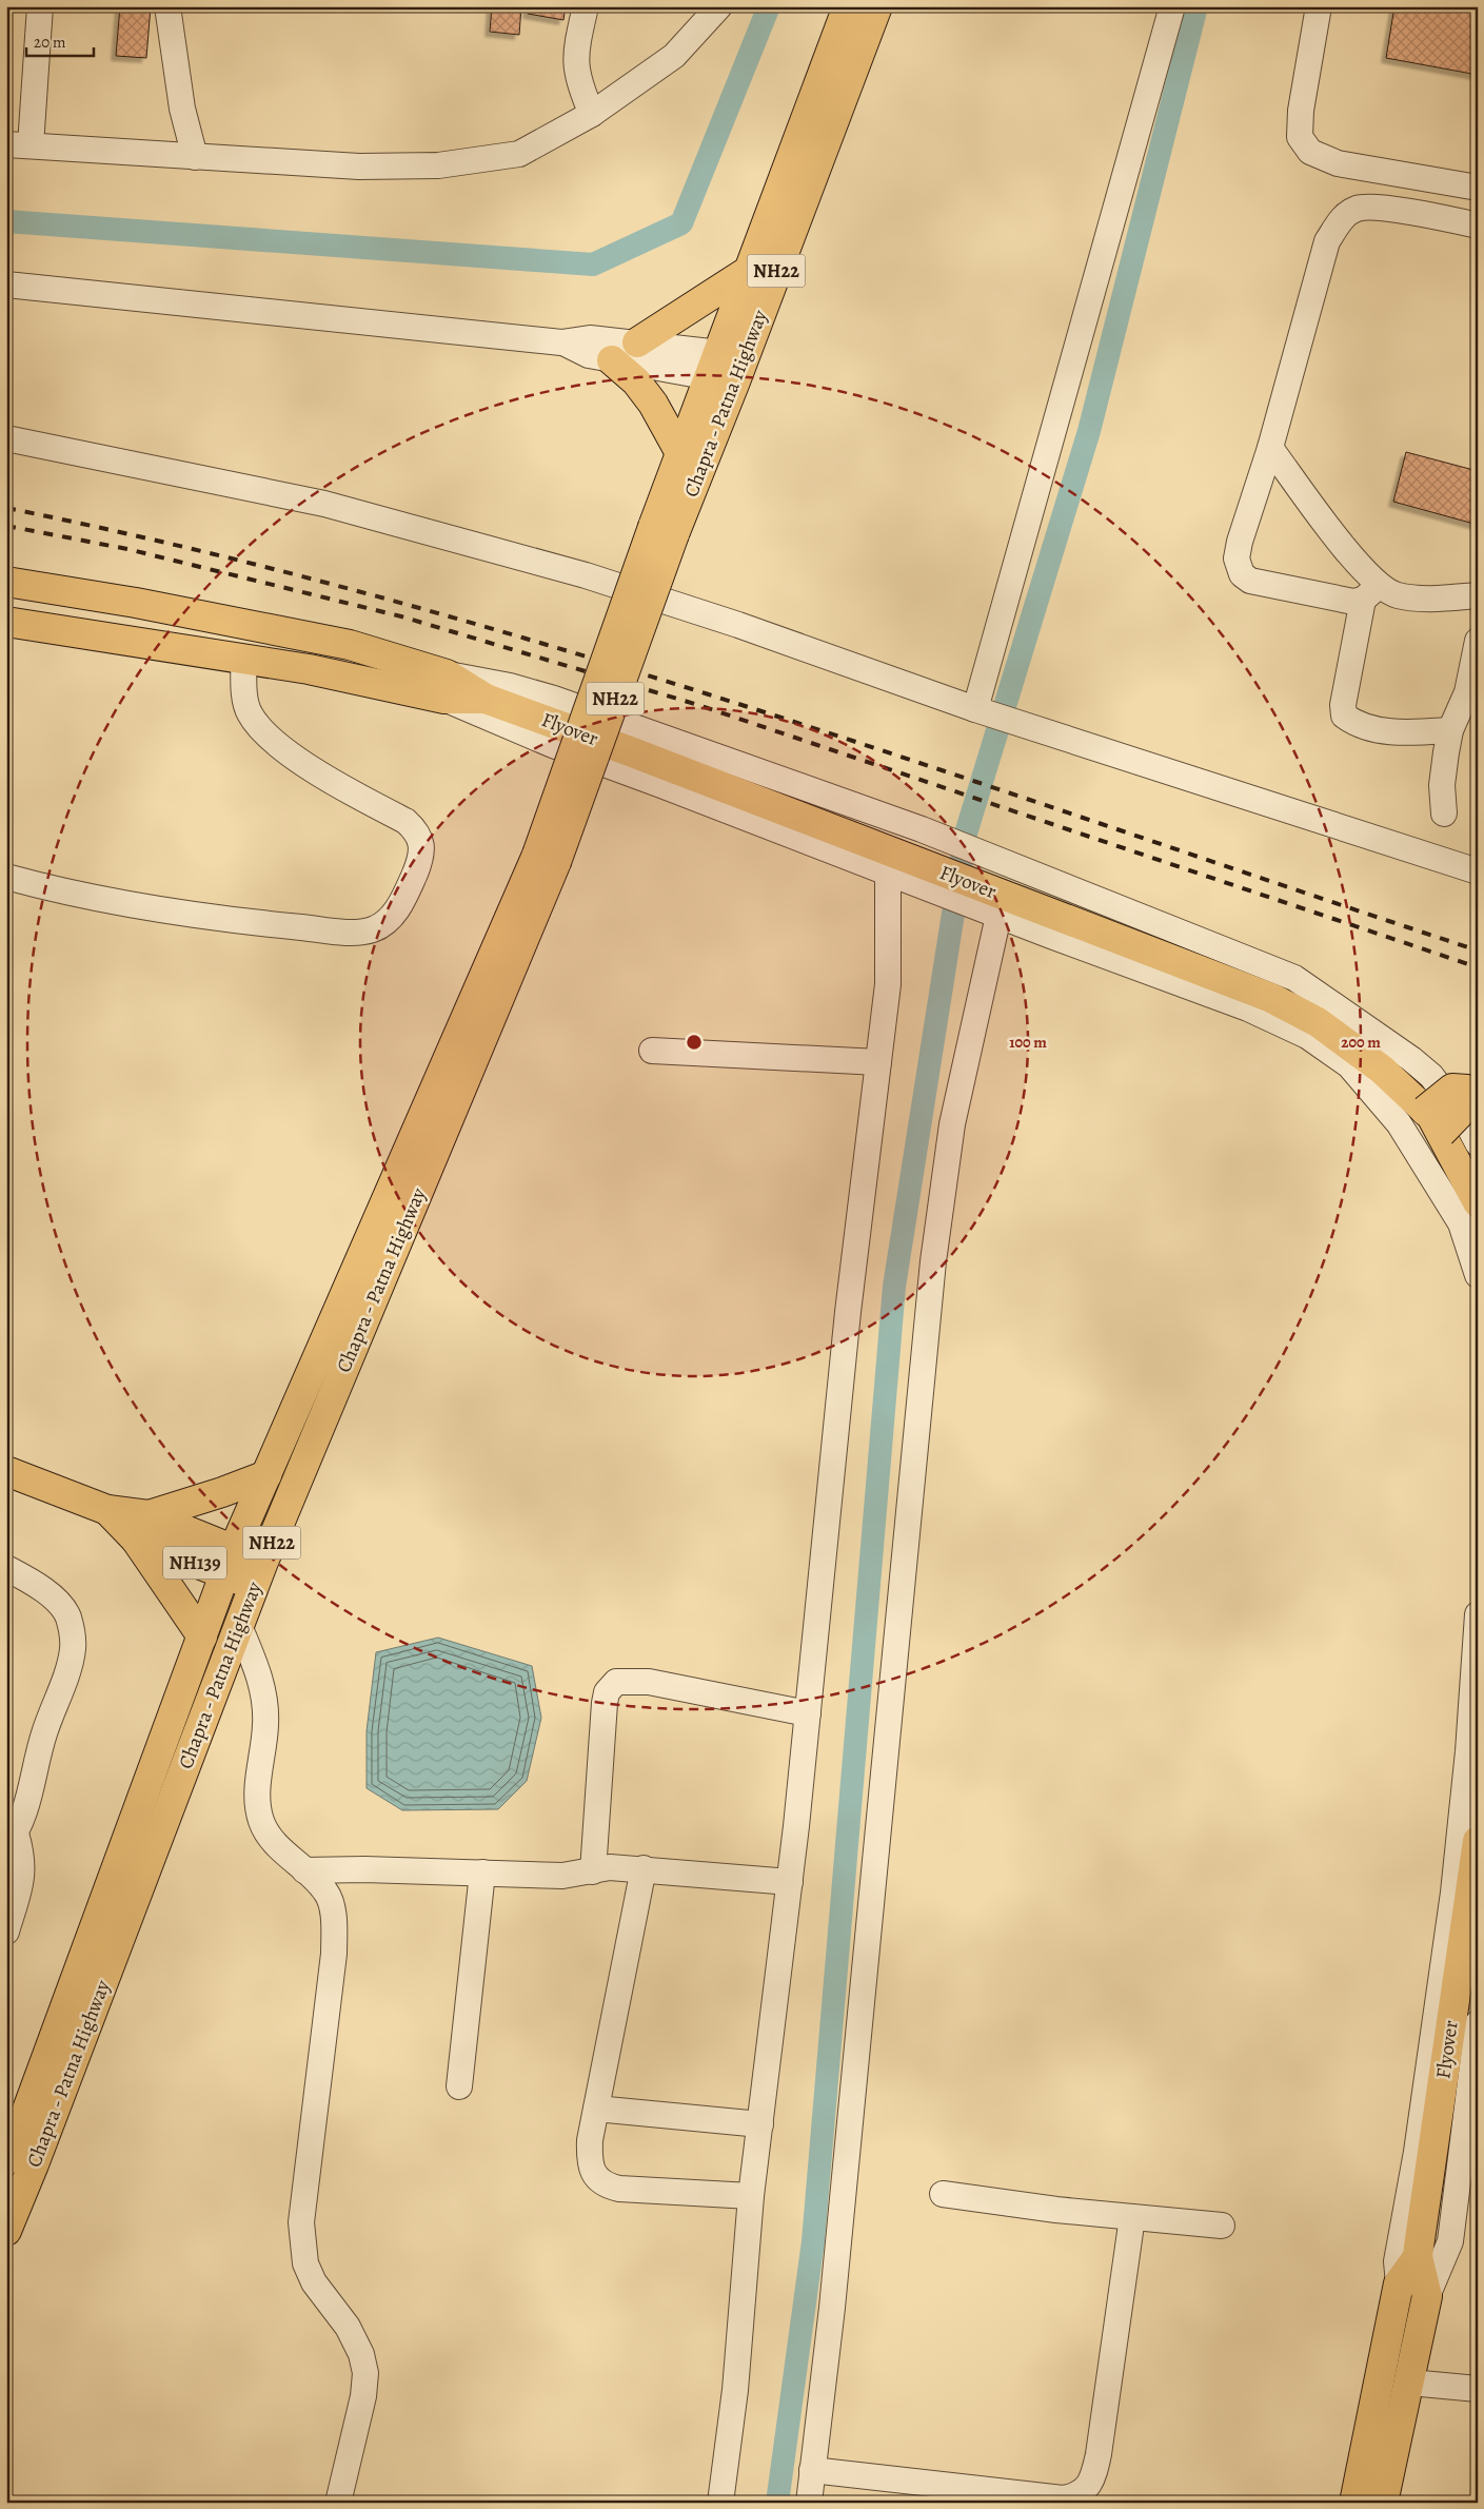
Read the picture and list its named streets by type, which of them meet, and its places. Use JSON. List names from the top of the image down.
{
  "streets": {
    "main road": [
      "NH22",
      "Chapra - Patna Highway",
      "Flyover",
      "NH139"
    ]
  },
  "crossings": [
    ["NH22", "Chapra - Patna Highway"],
    ["Chapra - Patna Highway", "NH139"]
  ],
  "scale_bar": "20 m",
  "rings": ["100 m", "200 m"]
}
